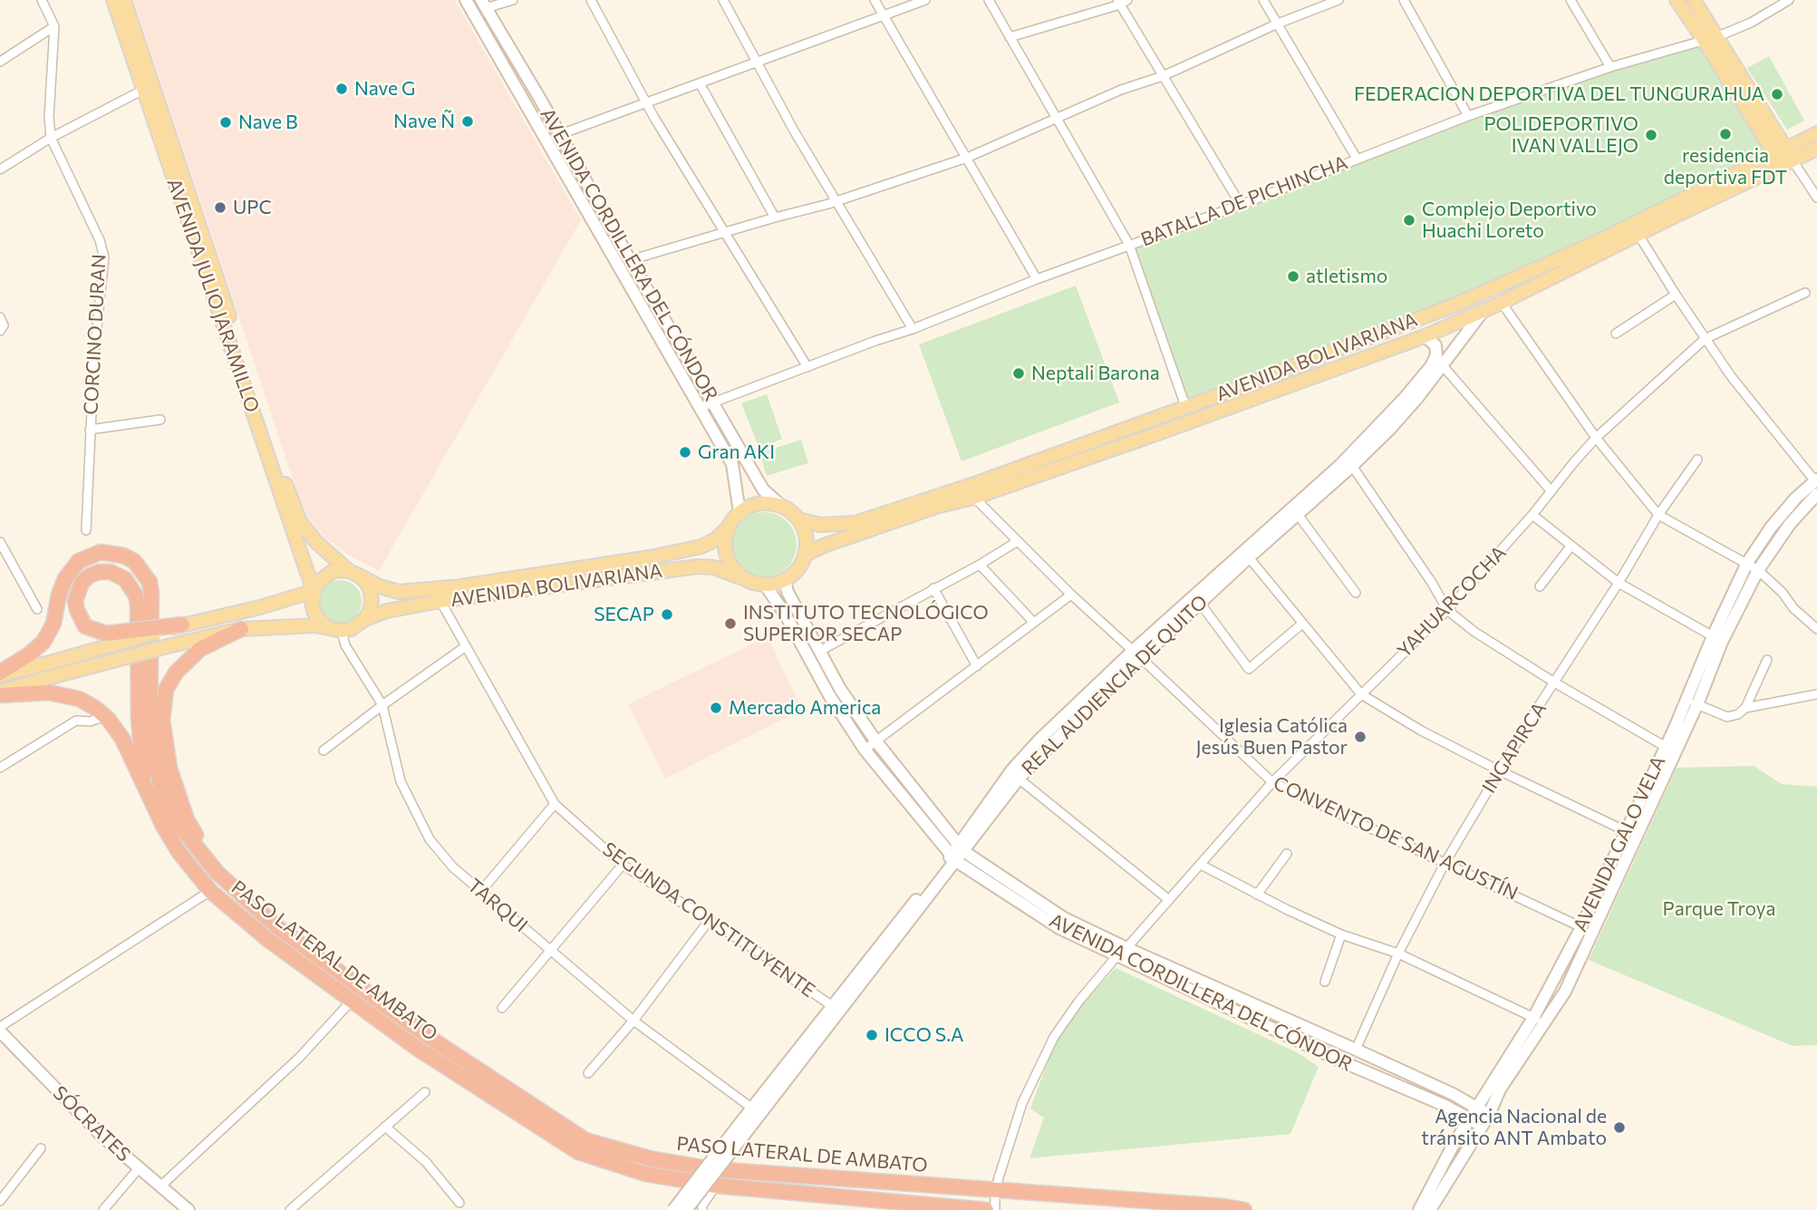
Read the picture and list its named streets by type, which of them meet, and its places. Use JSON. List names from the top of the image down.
{
  "streets": {
    "highway": ["PASO LATERAL DE AMBATO"],
    "main road": [
      "AVENIDA CORDILLERA DEL CÓNDOR",
      "AVENIDA JULIO JARAMILLO",
      "AVENIDA BOLIVARIANA",
      "REAL AUDIENCIA DE QUITO",
      "AVENIDA GALO VELA",
      "SÓCRATES"
    ],
    "street": [
      "BATALLA DE PICHINCHA",
      "CORCINO DURAN",
      "YAHUARCOCHA",
      "INGAPIRCA",
      "CONVENTO DE SAN AGUSTÍN",
      "TARQUI",
      "SEGUNDA CONSTITUYENTE"
    ]
  },
  "crossings": [
    ["BATALLA DE PICHINCHA", "AVENIDA CORDILLERA DEL CÓNDOR"],
    ["AVENIDA CORDILLERA DEL CÓNDOR", "AVENIDA BOLIVARIANA"],
    ["AVENIDA CORDILLERA DEL CÓNDOR", "YAHUARCOCHA"],
    ["AVENIDA CORDILLERA DEL CÓNDOR", "REAL AUDIENCIA DE QUITO"],
    ["AVENIDA CORDILLERA DEL CÓNDOR", "INGAPIRCA"],
    ["AVENIDA CORDILLERA DEL CÓNDOR", "AVENIDA GALO VELA"],
    ["AVENIDA JULIO JARAMILLO", "AVENIDA BOLIVARIANA"],
    ["AVENIDA JULIO JARAMILLO", "TARQUI"],
    ["AVENIDA BOLIVARIANA", "REAL AUDIENCIA DE QUITO"],
    ["AVENIDA BOLIVARIANA", "CONVENTO DE SAN AGUSTÍN"],
    ["AVENIDA BOLIVARIANA", "TARQUI"],
    ["AVENIDA BOLIVARIANA", "SEGUNDA CONSTITUYENTE"],
    ["YAHUARCOCHA", "CONVENTO DE SAN AGUSTÍN"],
    ["YAHUARCOCHA", "PASO LATERAL DE AMBATO"],
    ["REAL AUDIENCIA DE QUITO", "CONVENTO DE SAN AGUSTÍN"],
    ["REAL AUDIENCIA DE QUITO", "TARQUI"],
    ["REAL AUDIENCIA DE QUITO", "SEGUNDA CONSTITUYENTE"],
    ["INGAPIRCA", "CONVENTO DE SAN AGUSTÍN"],
    ["CONVENTO DE SAN AGUSTÍN", "AVENIDA GALO VELA"]
  ],
  "parks": ["Parque Troya"],
  "places": [
    "Nave G",
    "FEDERACION DEPORTIVA DEL TUNGURAHUA",
    "Nave Ñ",
    "Nave B",
    "residencia deportiva FDT",
    "POLIDEPORTIVO IVAN VALLEJO",
    "UPC",
    "Complejo Deportivo Huachi Loreto",
    "atletismo",
    "Neptali Barona",
    "Gran AKI",
    "SECAP",
    "INSTITUTO TECNOLÓGICO SUPERIOR SECAP",
    "Mercado America",
    "Iglesia Católica Jesús Buen Pastor",
    "ICCO S.A",
    "Agencia Nacional de tránsito ANT Ambato"
  ]
}
